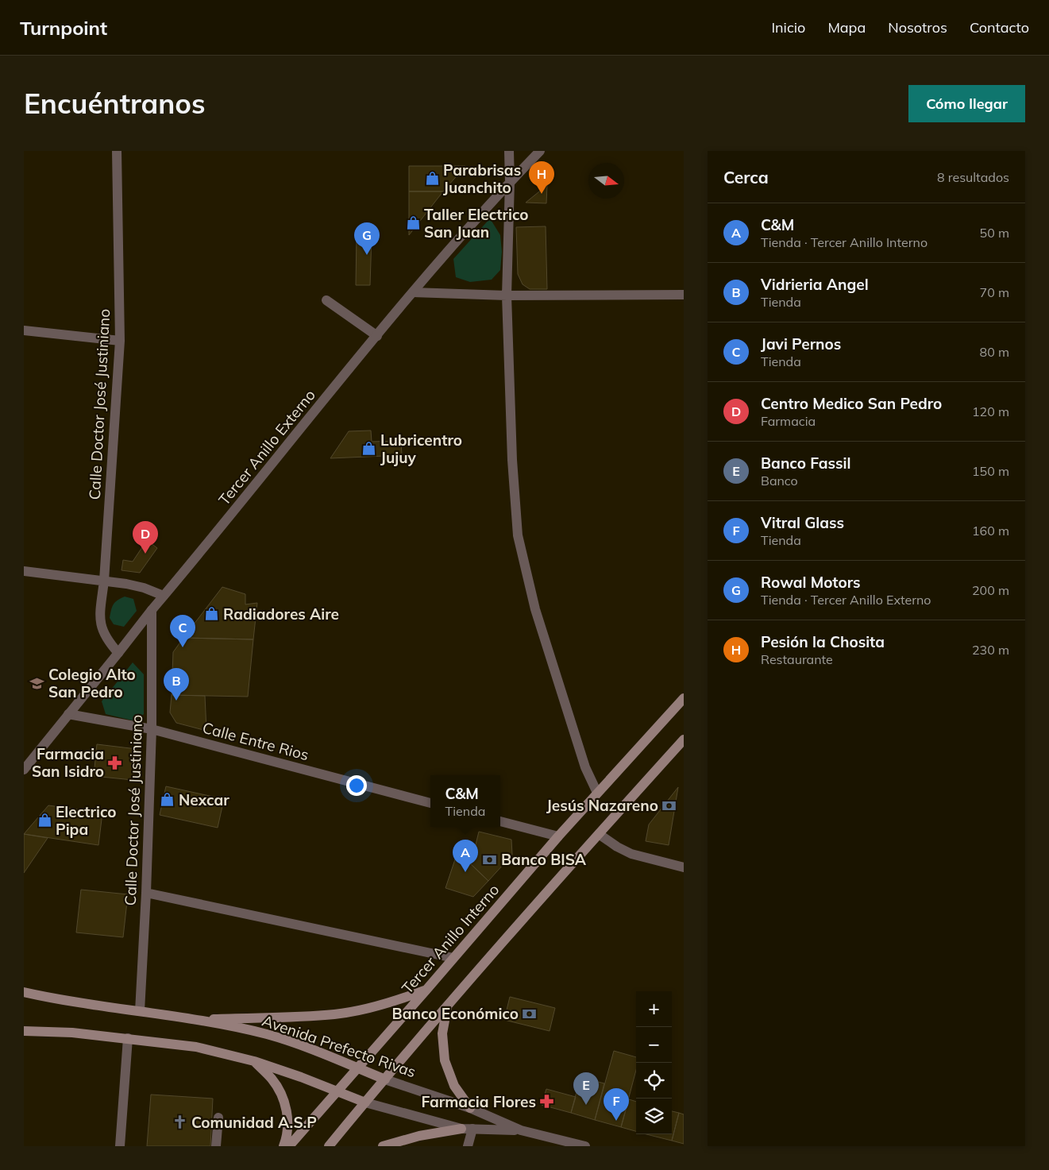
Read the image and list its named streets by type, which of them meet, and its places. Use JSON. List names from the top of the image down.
{
  "streets": {
    "main road": ["Tercer Anillo Interno", "Avenida Prefecto Rivas"],
    "street": ["Calle Doctor José Justiniano", "Tercer Anillo Externo", "Calle Entre Rios"]
  },
  "crossings": [
    ["Calle Doctor José Justiniano", "Tercer Anillo Externo"],
    ["Calle Doctor José Justiniano", "Calle Entre Rios"],
    ["Calle Doctor José Justiniano", "Avenida Prefecto Rivas"],
    ["Tercer Anillo Externo", "Calle Entre Rios"],
    ["Tercer Anillo Interno", "Avenida Prefecto Rivas"]
  ],
  "places": {
    "shop": [
      "Parabrisas Juanchito",
      "Taller Electrico San Juan",
      "Lubricentro Jujuy",
      "Radiadores Aire",
      "Nexcar",
      "Electrico Pipa"
    ],
    "school or university": ["Colegio Alto San Pedro"],
    "pharmacy": ["Farmacia San Isidro", "Farmacia Flores"],
    "bank": ["Jesús Nazareno", "Banco BISA", "Banco Económico"],
    "church": ["Comunidad A.S.P"]
  },
  "north": "right",
  "page": {
    "header": "Turnpoint",
    "nav": [
      "Inicio",
      "Mapa",
      "Nosotros",
      "Contacto"
    ],
    "buttons": "Cómo llegar",
    "title": "Encuéntranos",
    "heading": ["Cerca", "8 resultados"],
    "pins": [
      "H",
      "G",
      "D",
      "C",
      "B",
      "A",
      "E",
      "F"
    ],
    "list": [
      {
        "mark": "A",
        "name": "C&M",
        "note": "Tienda · Tercer Anillo Interno",
        "value": "50 m"
      },
      {
        "mark": "B",
        "name": "Vidrieria Angel",
        "note": "Tienda",
        "value": "70 m"
      },
      {
        "mark": "C",
        "name": "Javi Pernos",
        "note": "Tienda",
        "value": "80 m"
      },
      {
        "mark": "D",
        "name": "Centro Medico San Pedro",
        "note": "Farmacia",
        "value": "120 m"
      },
      {
        "mark": "E",
        "name": "Banco Fassil",
        "note": "Banco",
        "value": "150 m"
      },
      {
        "mark": "F",
        "name": "Vitral Glass",
        "note": "Tienda",
        "value": "160 m"
      },
      {
        "mark": "G",
        "name": "Rowal Motors",
        "note": "Tienda · Tercer Anillo Externo",
        "value": "200 m"
      },
      {
        "mark": "H",
        "name": "Pesión la Chosita",
        "note": "Restaurante",
        "value": "230 m"
      }
    ],
    "popup": ["C&M", "Tienda"],
    "map_buttons": ["+", "−"]
  }
}
